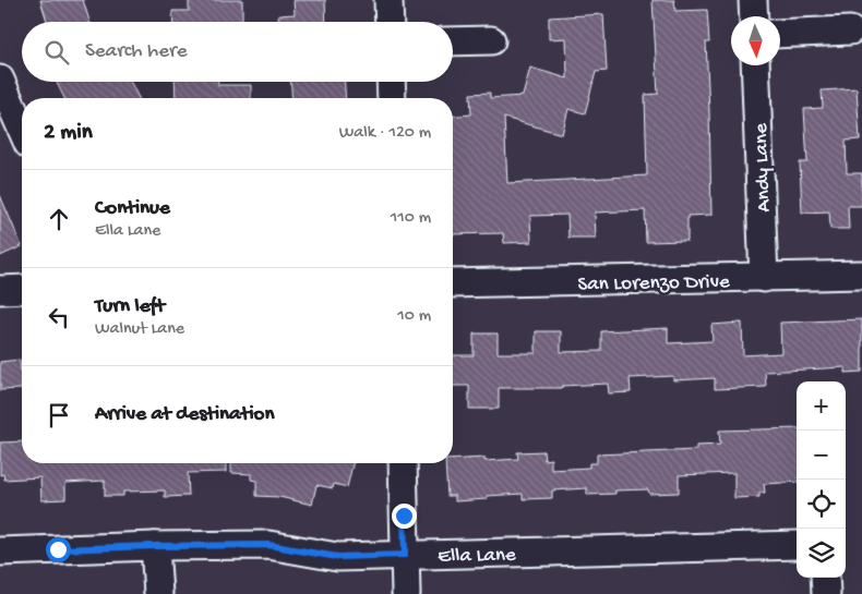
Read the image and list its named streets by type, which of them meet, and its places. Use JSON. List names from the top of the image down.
{
  "streets": {
    "street": ["Andy Lane", "San Lorenzo Drive", "Ella Lane"]
  },
  "crossings": [
    ["Andy Lane", "San Lorenzo Drive"]
  ],
  "north": "bottom",
  "page": {
    "search": "Search here",
    "heading": ["2 min", "Walk · 120 m"],
    "list": [
      ["Continue", "Ella Lane", "110 m"],
      ["Turn left", "Walnut Lane", "10 m"],
      "Arrive at destination"
    ],
    "map_buttons": ["+", "−"]
  }
}
